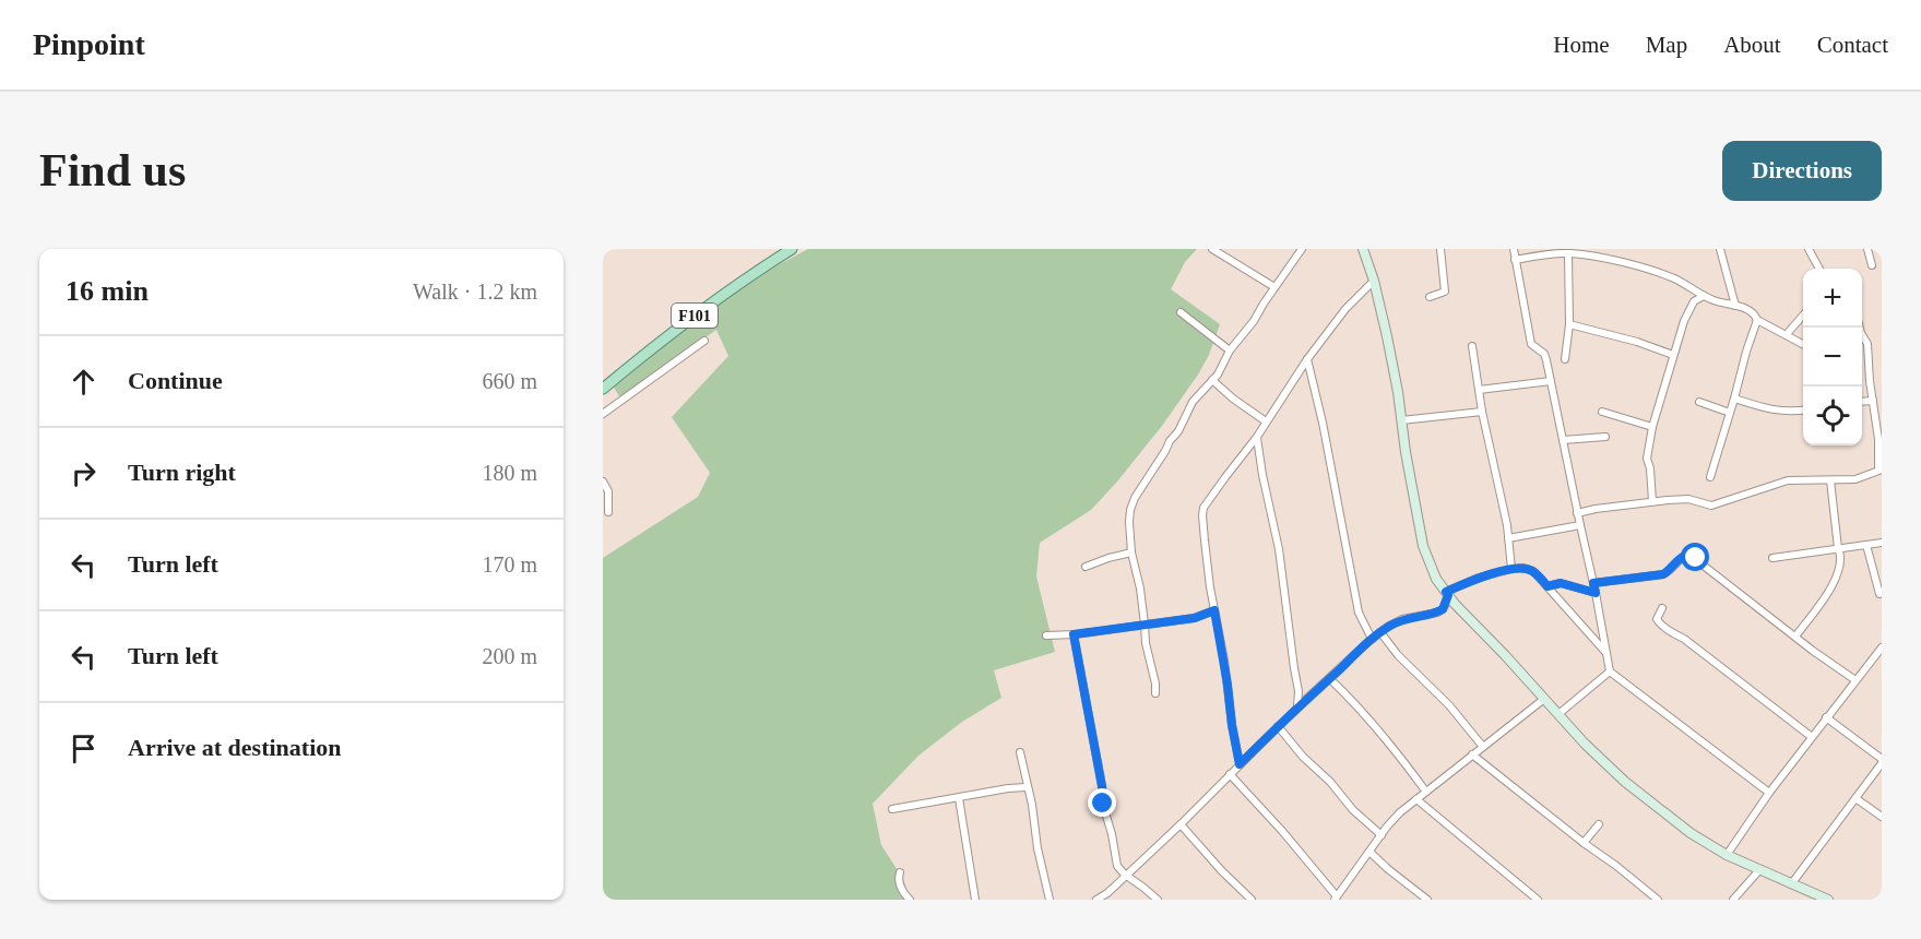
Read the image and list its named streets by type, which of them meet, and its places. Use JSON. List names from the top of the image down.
{
  "streets": {
    "main road": ["F101"]
  },
  "page": {
    "header": "Pinpoint",
    "nav": [
      "Home",
      "Map",
      "About",
      "Contact"
    ],
    "buttons": "Directions",
    "title": "Find us",
    "heading": ["16 min", "Walk · 1.2 km"],
    "map_buttons": ["+", "−"],
    "list": [
      ["Continue", "660 m"],
      ["Turn right", "180 m"],
      ["Turn left", "170 m"],
      ["Turn left", "200 m"],
      "Arrive at destination"
    ]
  }
}
